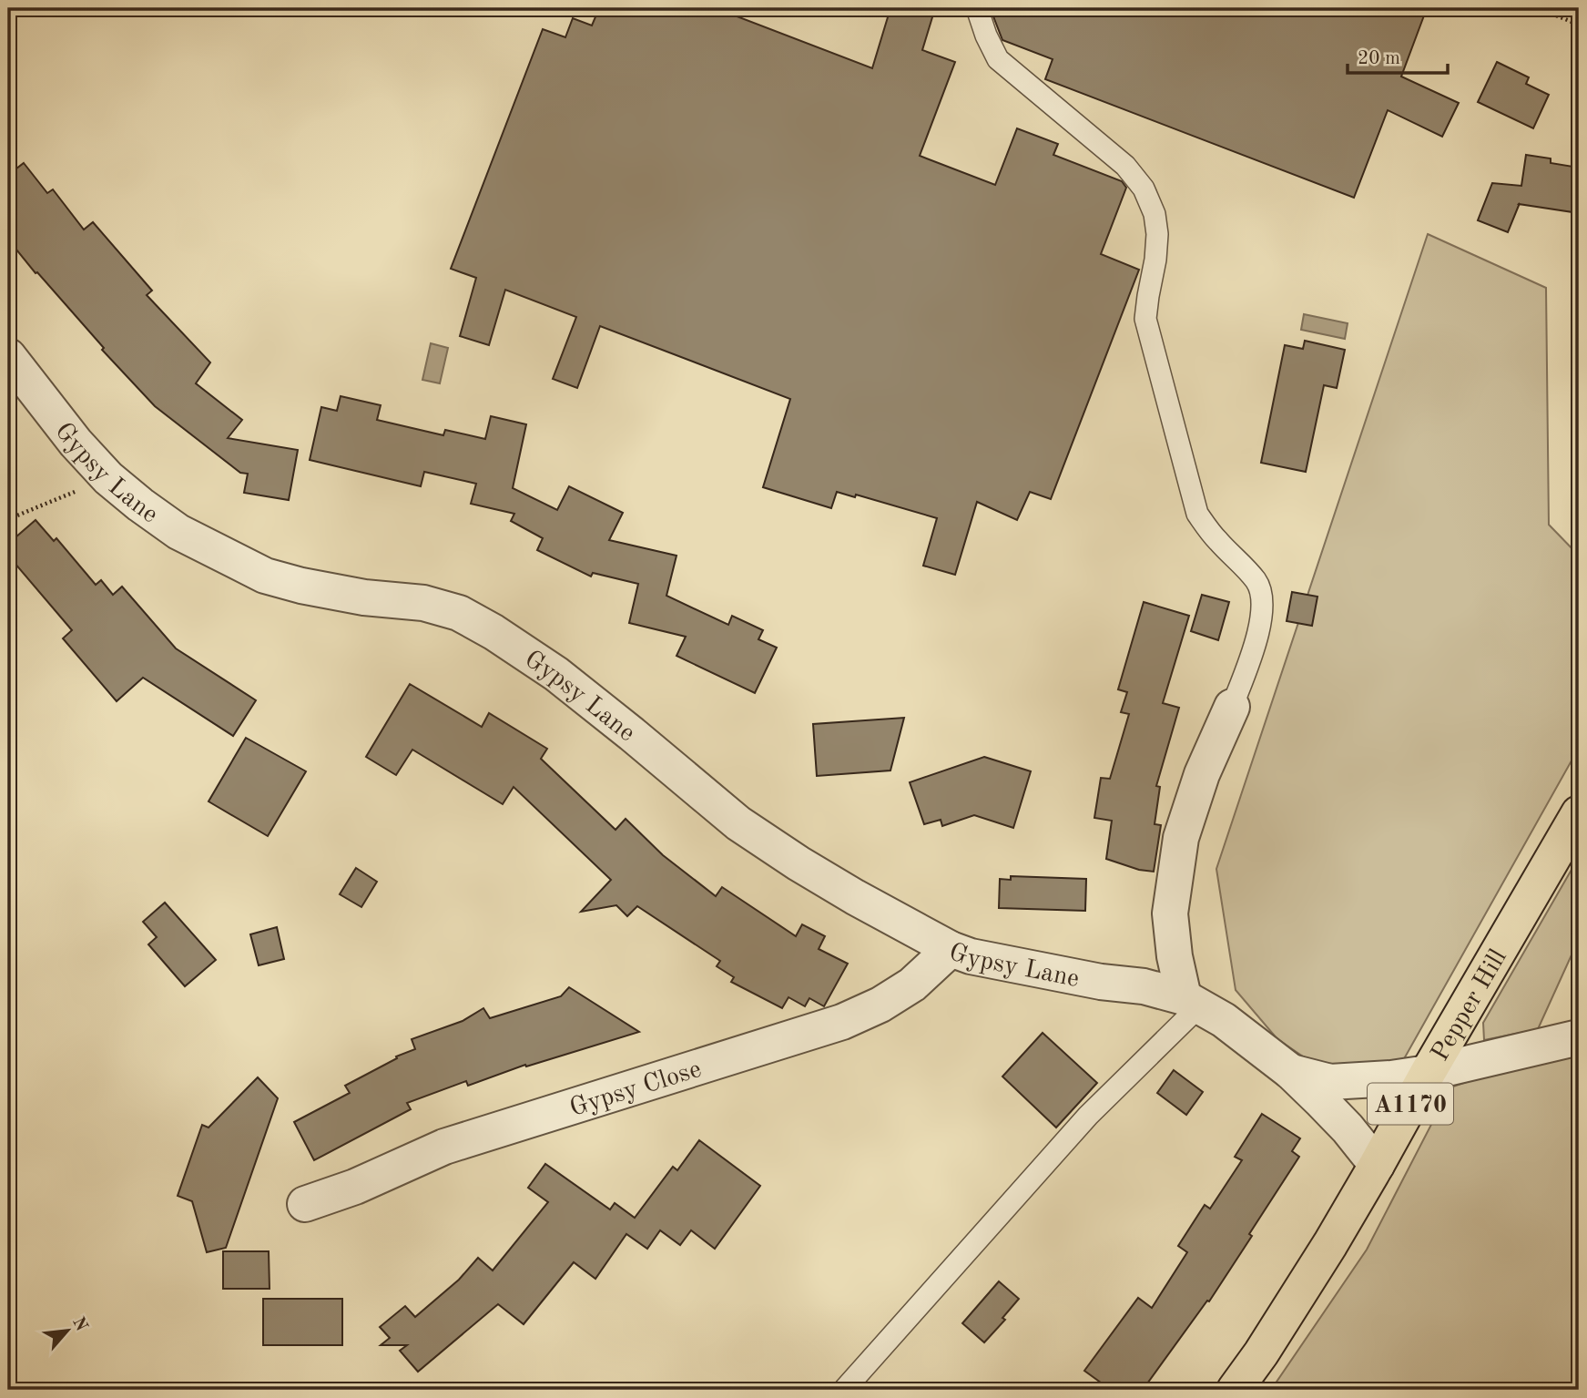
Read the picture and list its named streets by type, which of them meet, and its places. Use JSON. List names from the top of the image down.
{
  "streets": {
    "main road": ["Pepper Hill", "A1170"],
    "street": ["Gypsy Lane", "Gypsy Close"]
  },
  "crossings": [
    ["Gypsy Lane", "Pepper Hill"],
    ["Gypsy Lane", "Gypsy Close"]
  ],
  "scale_bar": "20 m",
  "north": "top right"
}
